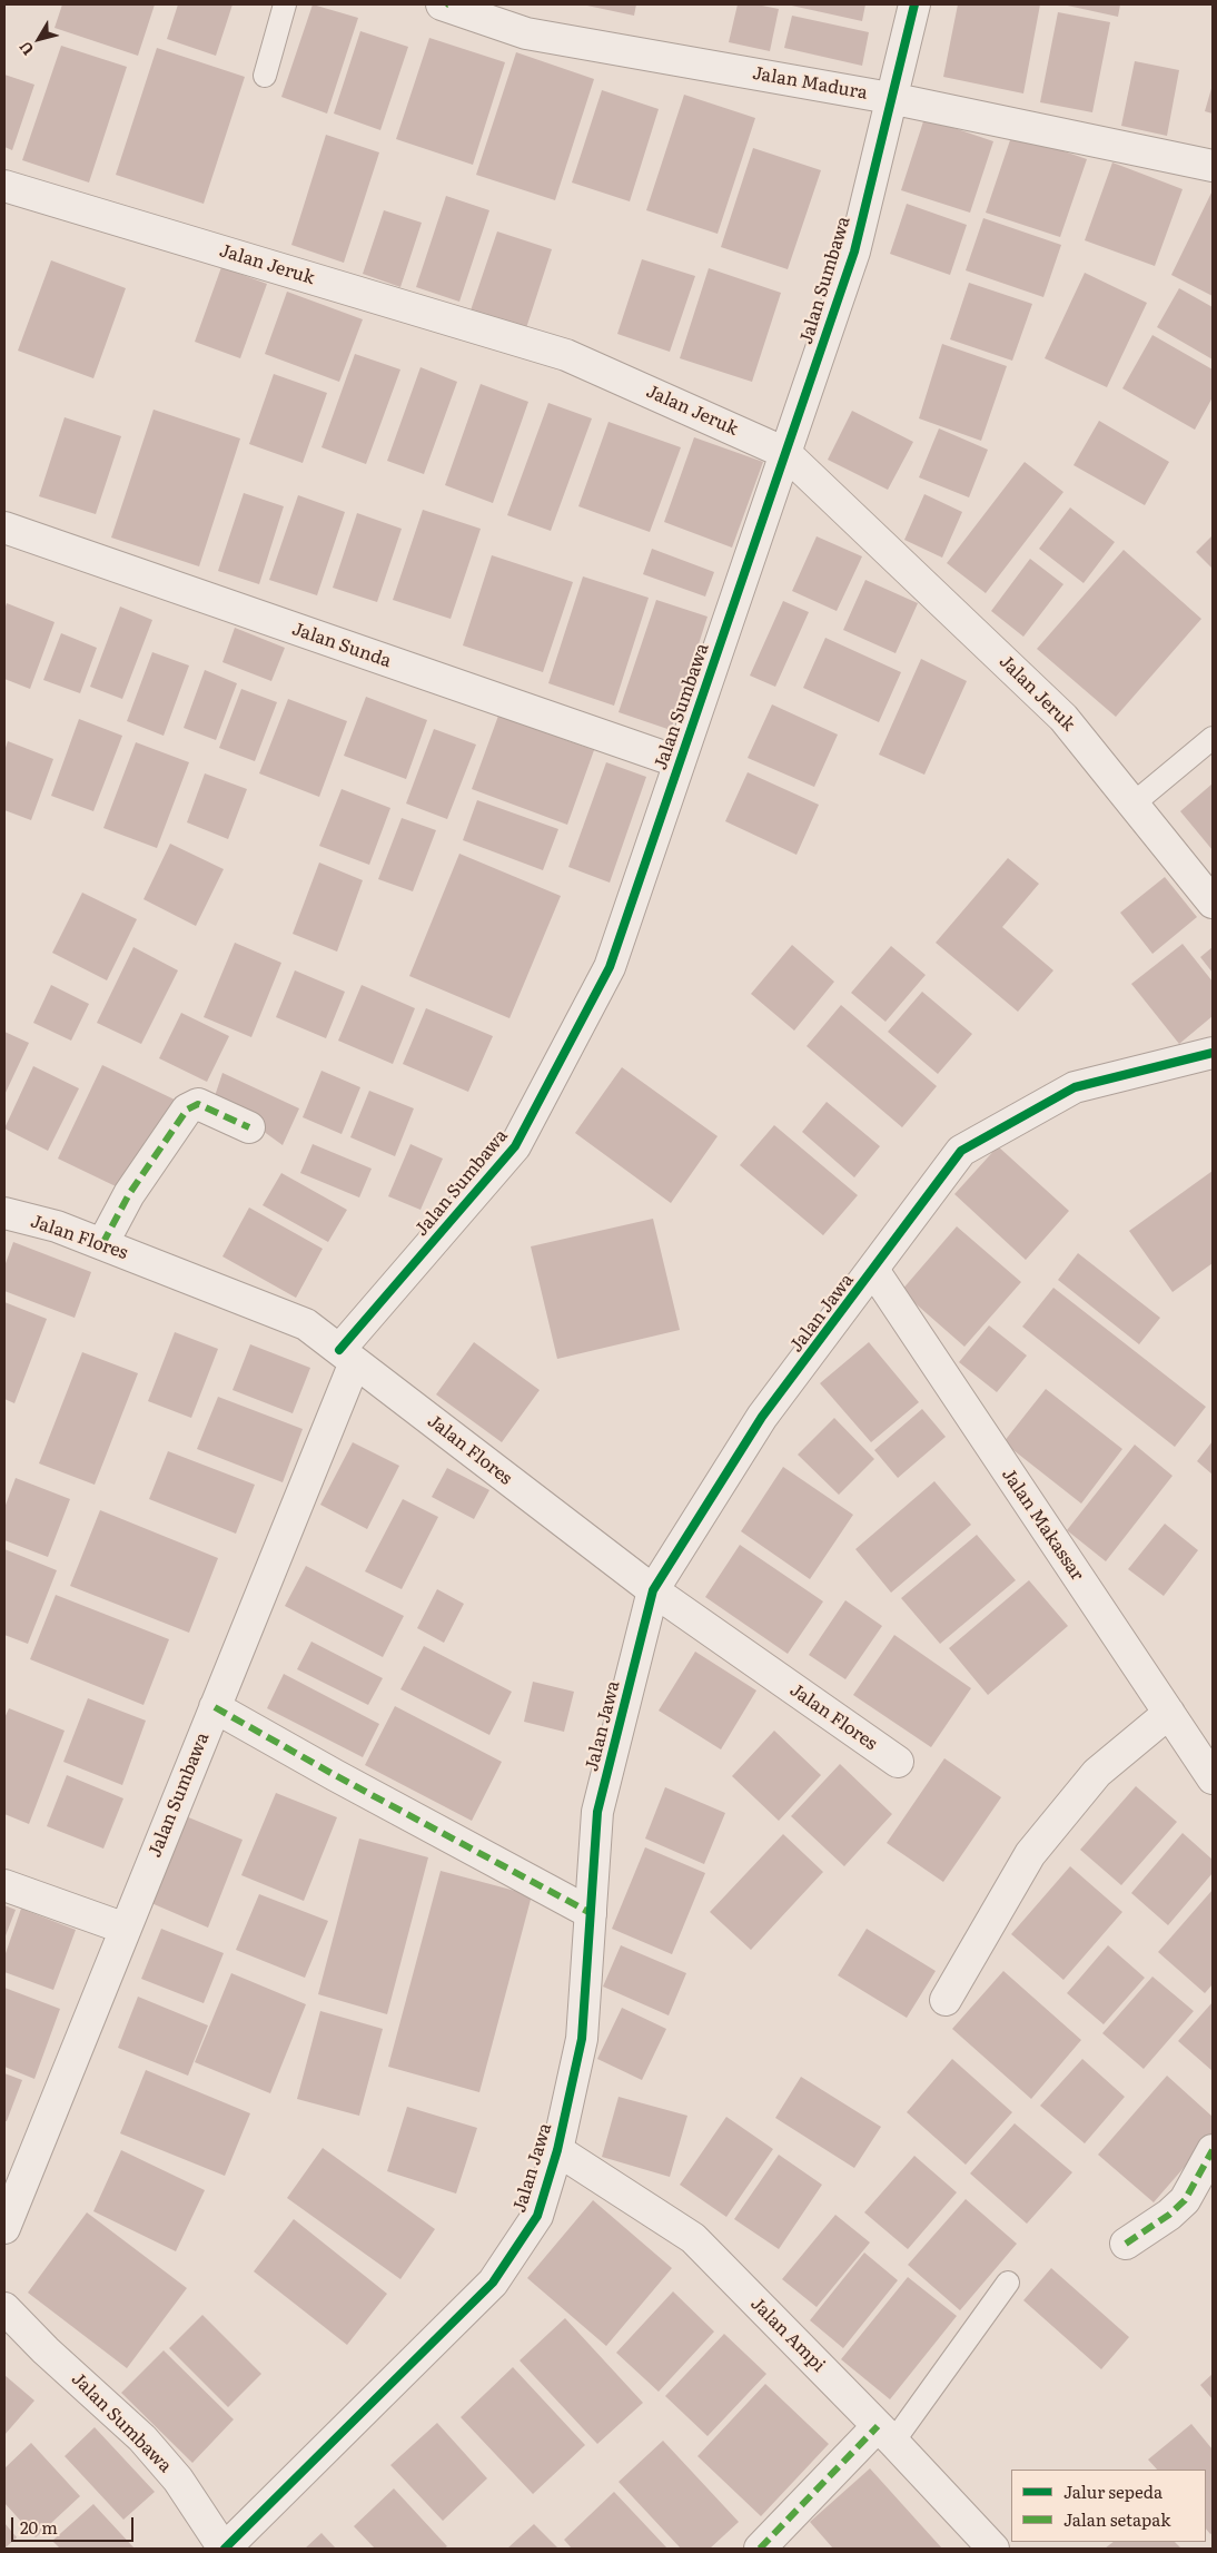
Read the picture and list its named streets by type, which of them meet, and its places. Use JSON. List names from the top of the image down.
{
  "streets": {
    "street": [
      "Jalan Madura",
      "Jalan Jeruk",
      "Jalan Sumbawa",
      "Jalan Sunda",
      "Jalan Flores",
      "Jalan Jawa",
      "Jalan Makassar",
      "Jalan Ampi"
    ]
  },
  "crossings": [
    ["Jalan Madura", "Jalan Sumbawa"],
    ["Jalan Jeruk", "Jalan Sumbawa"],
    ["Jalan Sumbawa", "Jalan Sunda"],
    ["Jalan Sumbawa", "Jalan Flores"],
    ["Jalan Sumbawa", "Jalan Jawa"],
    ["Jalan Flores", "Jalan Jawa"],
    ["Jalan Jawa", "Jalan Makassar"],
    ["Jalan Jawa", "Jalan Ampi"]
  ],
  "legend": ["Jalur sepeda", "Jalan setapak"],
  "scale_bar": "20 m",
  "north": "bottom left"
}
